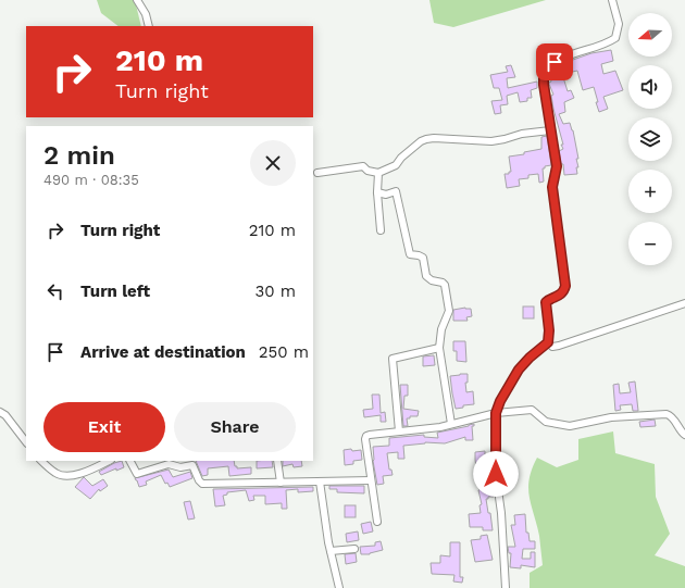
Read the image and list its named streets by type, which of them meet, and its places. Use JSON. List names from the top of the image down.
{
  "north": "left",
  "page": {
    "map_buttons": ["+", "−"],
    "turn": ["210 m", "Turn right"],
    "heading": ["2 min", "490 m · 08:35"],
    "list": [
      {
        "name": "Turn right",
        "value": "210 m"
      },
      {
        "name": "Turn left",
        "value": "30 m"
      },
      {
        "name": "Arrive at destination",
        "value": "250 m"
      }
    ],
    "buttons": ["Exit", "Share"]
  }
}
